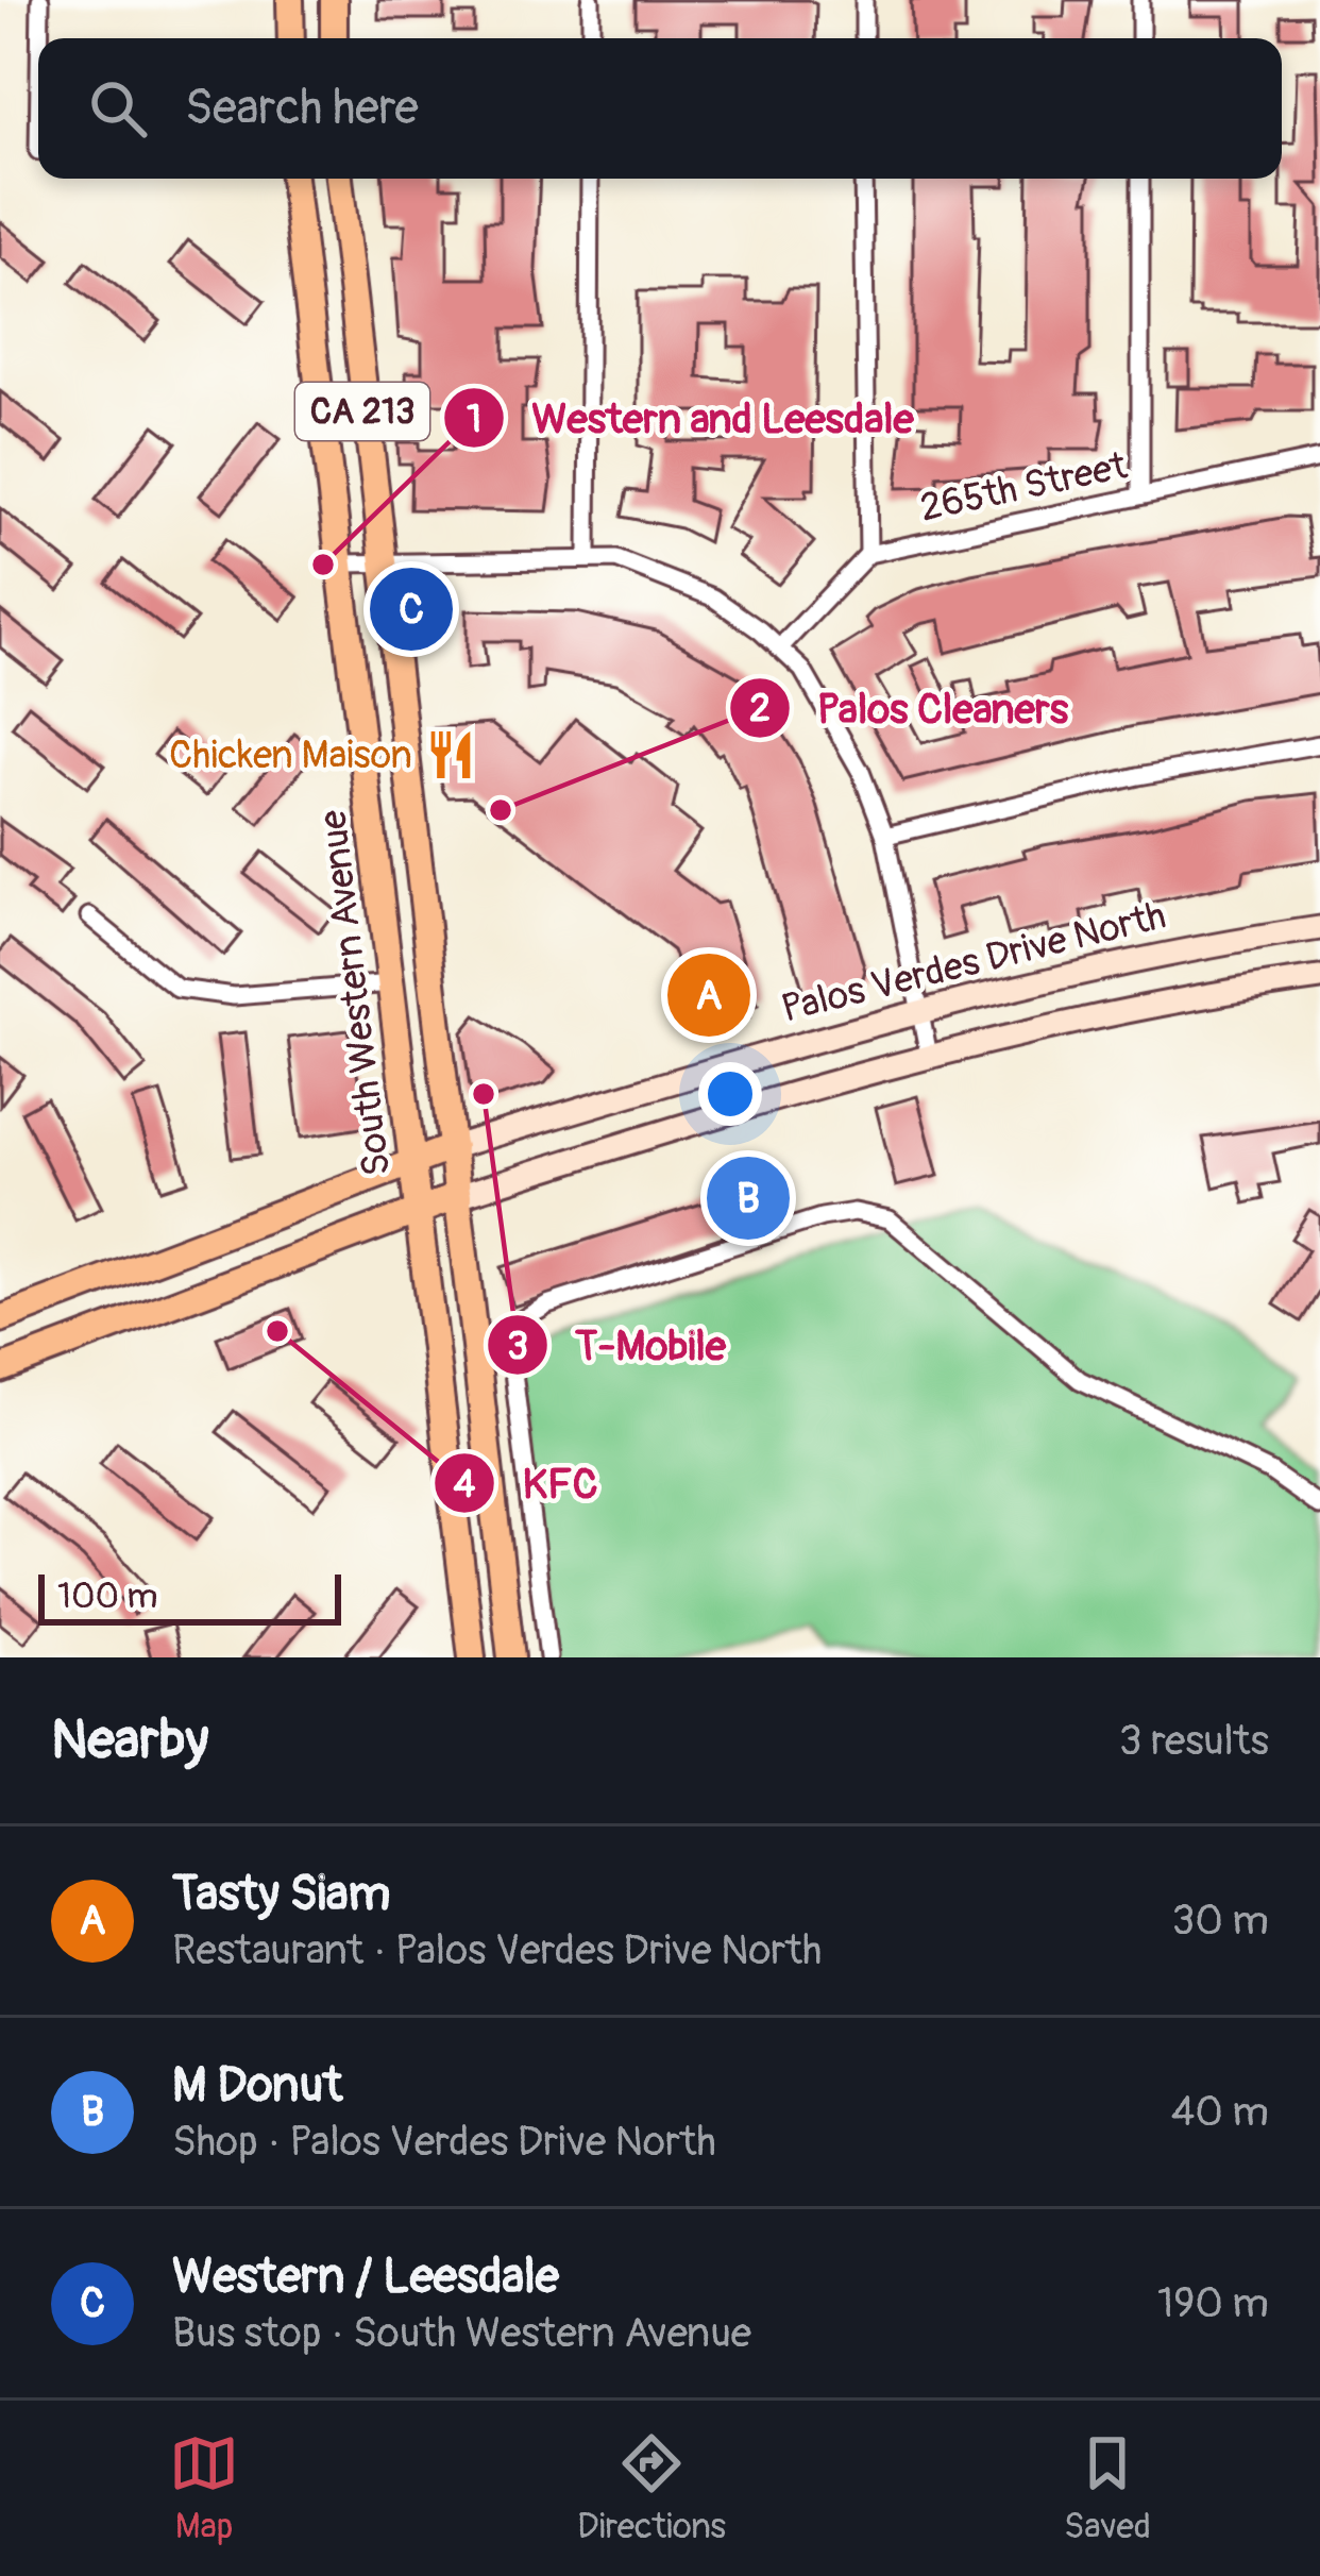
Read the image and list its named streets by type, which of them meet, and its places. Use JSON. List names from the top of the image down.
{
  "streets": {
    "main road": ["CA 213", "Palos Verdes Drive North", "South Western Avenue"],
    "street": ["265th Street"]
  },
  "crossings": [
    ["Palos Verdes Drive North", "South Western Avenue"]
  ],
  "places": {
    "other": [
      "Western and Leesdale",
      "Palos Cleaners",
      "T-Mobile",
      "KFC"
    ],
    "restaurant": ["Chicken Maison"]
  },
  "scale_bar": "100 m",
  "page": {
    "search": "Search here",
    "pins": ["C", "A", "B"],
    "scale": "100 m",
    "heading": ["Nearby", "3 results"],
    "list": [
      {
        "mark": "A",
        "name": "Tasty Siam",
        "note": "Restaurant · Palos Verdes Drive North",
        "value": "30 m"
      },
      {
        "mark": "B",
        "name": "M Donut",
        "note": "Shop · Palos Verdes Drive North",
        "value": "40 m"
      },
      {
        "mark": "C",
        "name": "Western / Leesdale",
        "note": "Bus stop · South Western Avenue",
        "value": "190 m"
      }
    ],
    "nav": ["Map", "Directions", "Saved"]
  }
}
